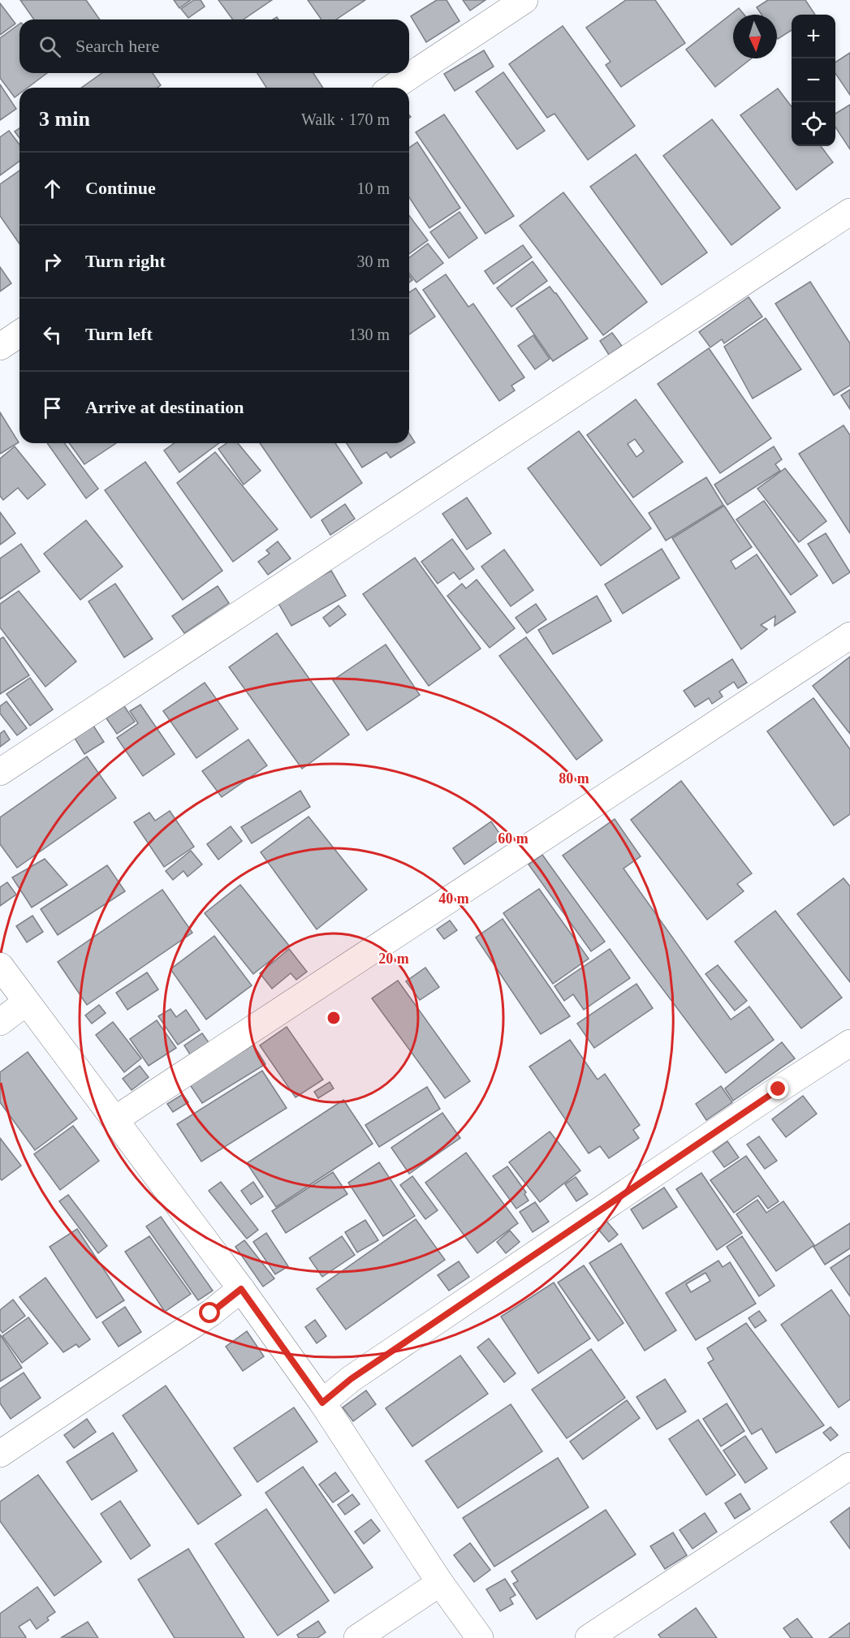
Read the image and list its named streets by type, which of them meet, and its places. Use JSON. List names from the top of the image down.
{
  "north": "bottom",
  "page": {
    "map_buttons": ["+", "−"],
    "search": "Search here",
    "heading": ["3 min", "Walk · 170 m"],
    "list": [
      ["Continue", "10 m"],
      ["Turn right", "30 m"],
      ["Turn left", "130 m"],
      "Arrive at destination"
    ]
  },
  "rings": [
    "80 m",
    "60 m",
    "40 m",
    "20 m"
  ]
}
